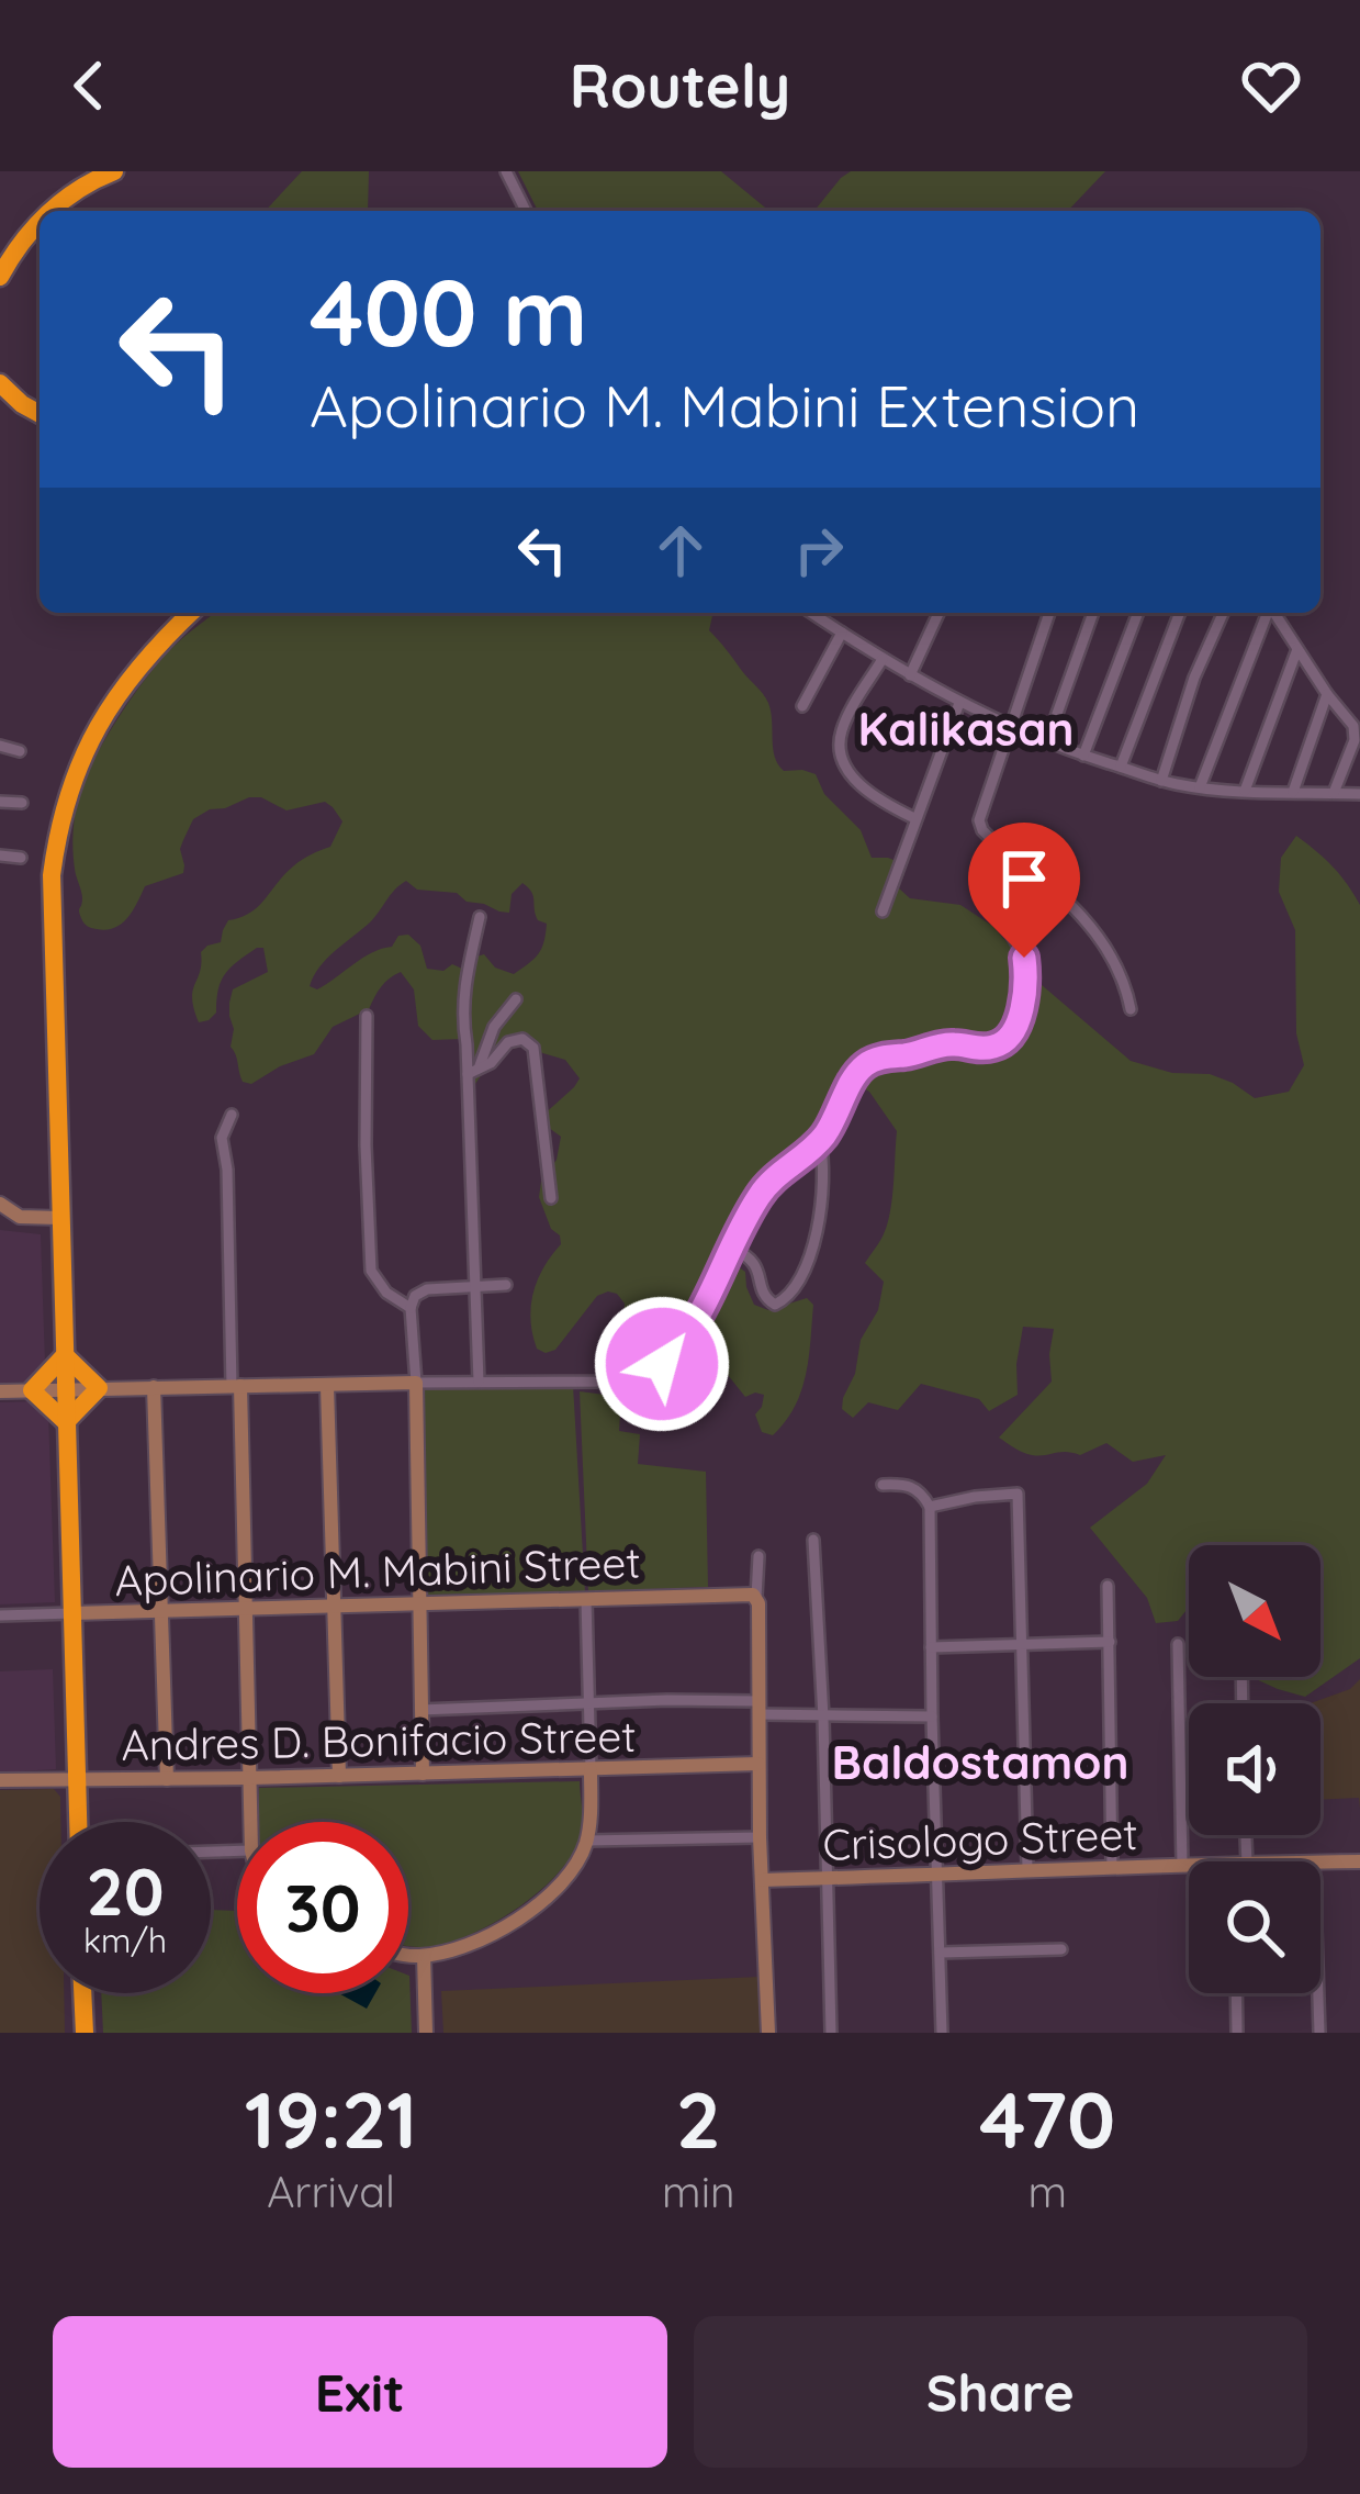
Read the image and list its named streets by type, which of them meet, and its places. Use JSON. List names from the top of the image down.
{
  "streets": {
    "street": ["Apolinario M. Mabini Street", "Andres D. Bonifacio Street", "Crisologo Street"]
  },
  "districts": ["Kalikasan", "Baldostamon"],
  "north": "bottom right",
  "page": {
    "header": "Routely",
    "turn": ["400 m", "Apolinario M. Mabini Extension"],
    "speed": "20 km/h",
    "limit": "30",
    "eta": [
      "19:21",
      "Arrival",
      "2",
      "min",
      "470",
      "m"
    ],
    "buttons": ["Exit", "Share"]
  }
}
